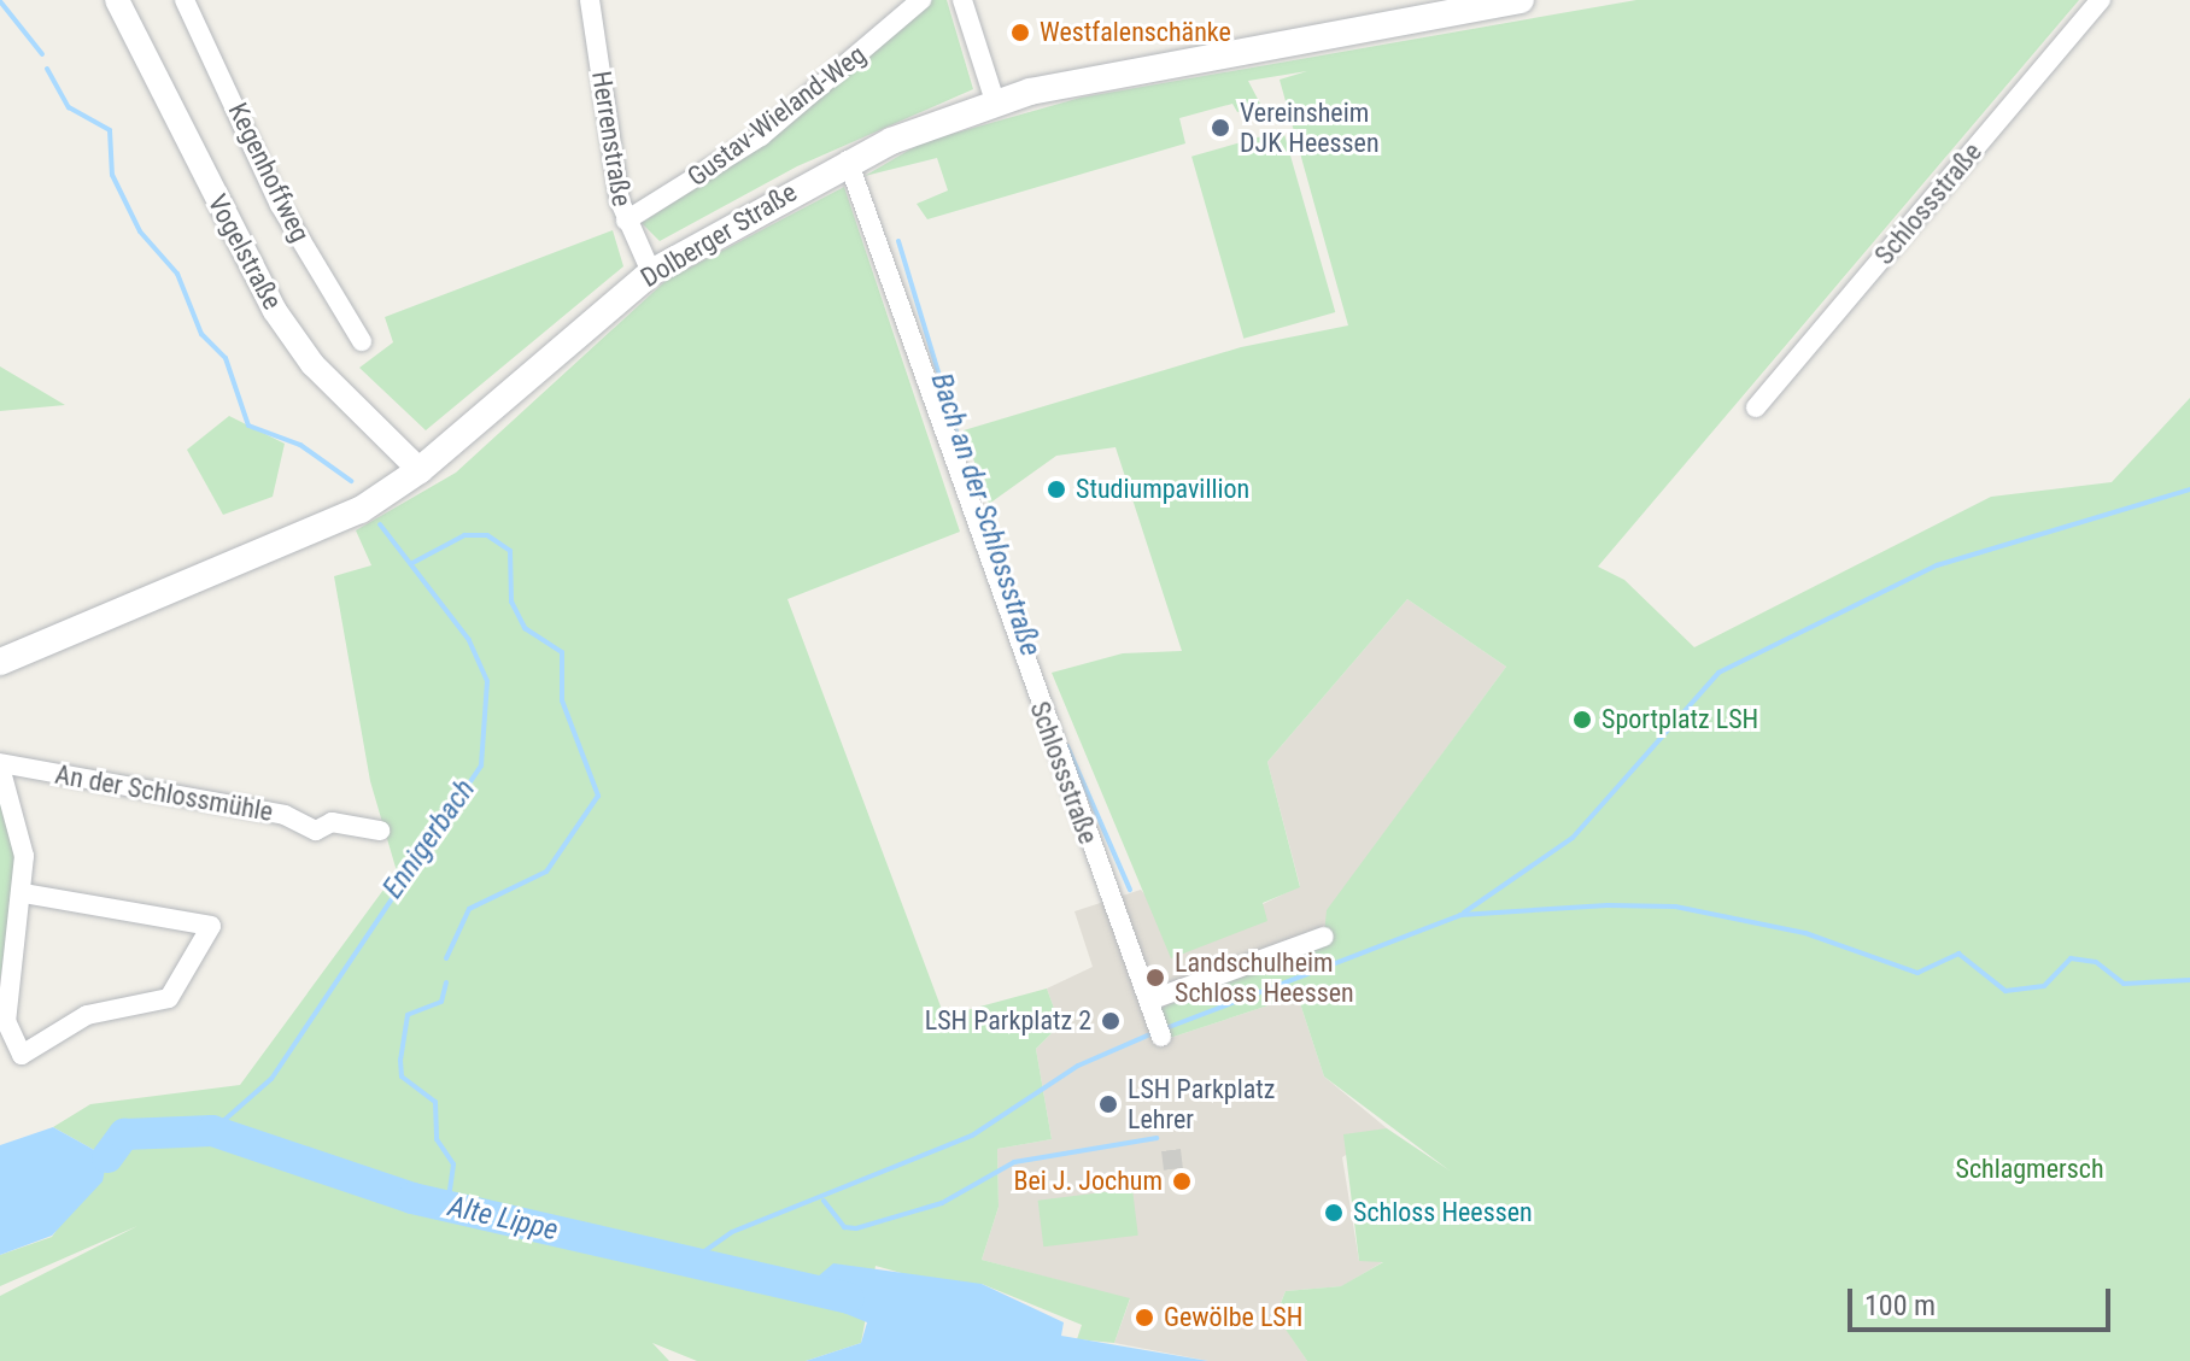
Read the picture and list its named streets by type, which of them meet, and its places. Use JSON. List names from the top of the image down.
{
  "streets": {
    "main road": ["Dolberger Straße"],
    "street": [
      "Gustav-Wieland-Weg",
      "Herrenstraße",
      "Kegenhoffweg",
      "Schlossstraße",
      "Vogelstraße",
      "An der Schlossmühle"
    ]
  },
  "crossings": [
    ["Gustav-Wieland-Weg", "Herrenstraße"],
    ["Herrenstraße", "Dolberger Straße"],
    ["Schlossstraße", "Dolberger Straße"],
    ["Dolberger Straße", "Vogelstraße"]
  ],
  "water": ["Bach an der Schlossstraße", "Ennigerbach", "Alte Lippe"],
  "parks": ["Schlagmersch"],
  "places": [
    "Westfalenschänke",
    "Vereinsheim DJK Heessen",
    "Studiumpavillion",
    "Sportplatz LSH",
    "Landschulheim Schloss Heessen",
    "LSH Parkplatz 2",
    "LSH Parkplatz Lehrer",
    "Bei J. Jochum",
    "Schloss Heessen",
    "Gewölbe LSH"
  ],
  "scale_bar": "100 m"
}
